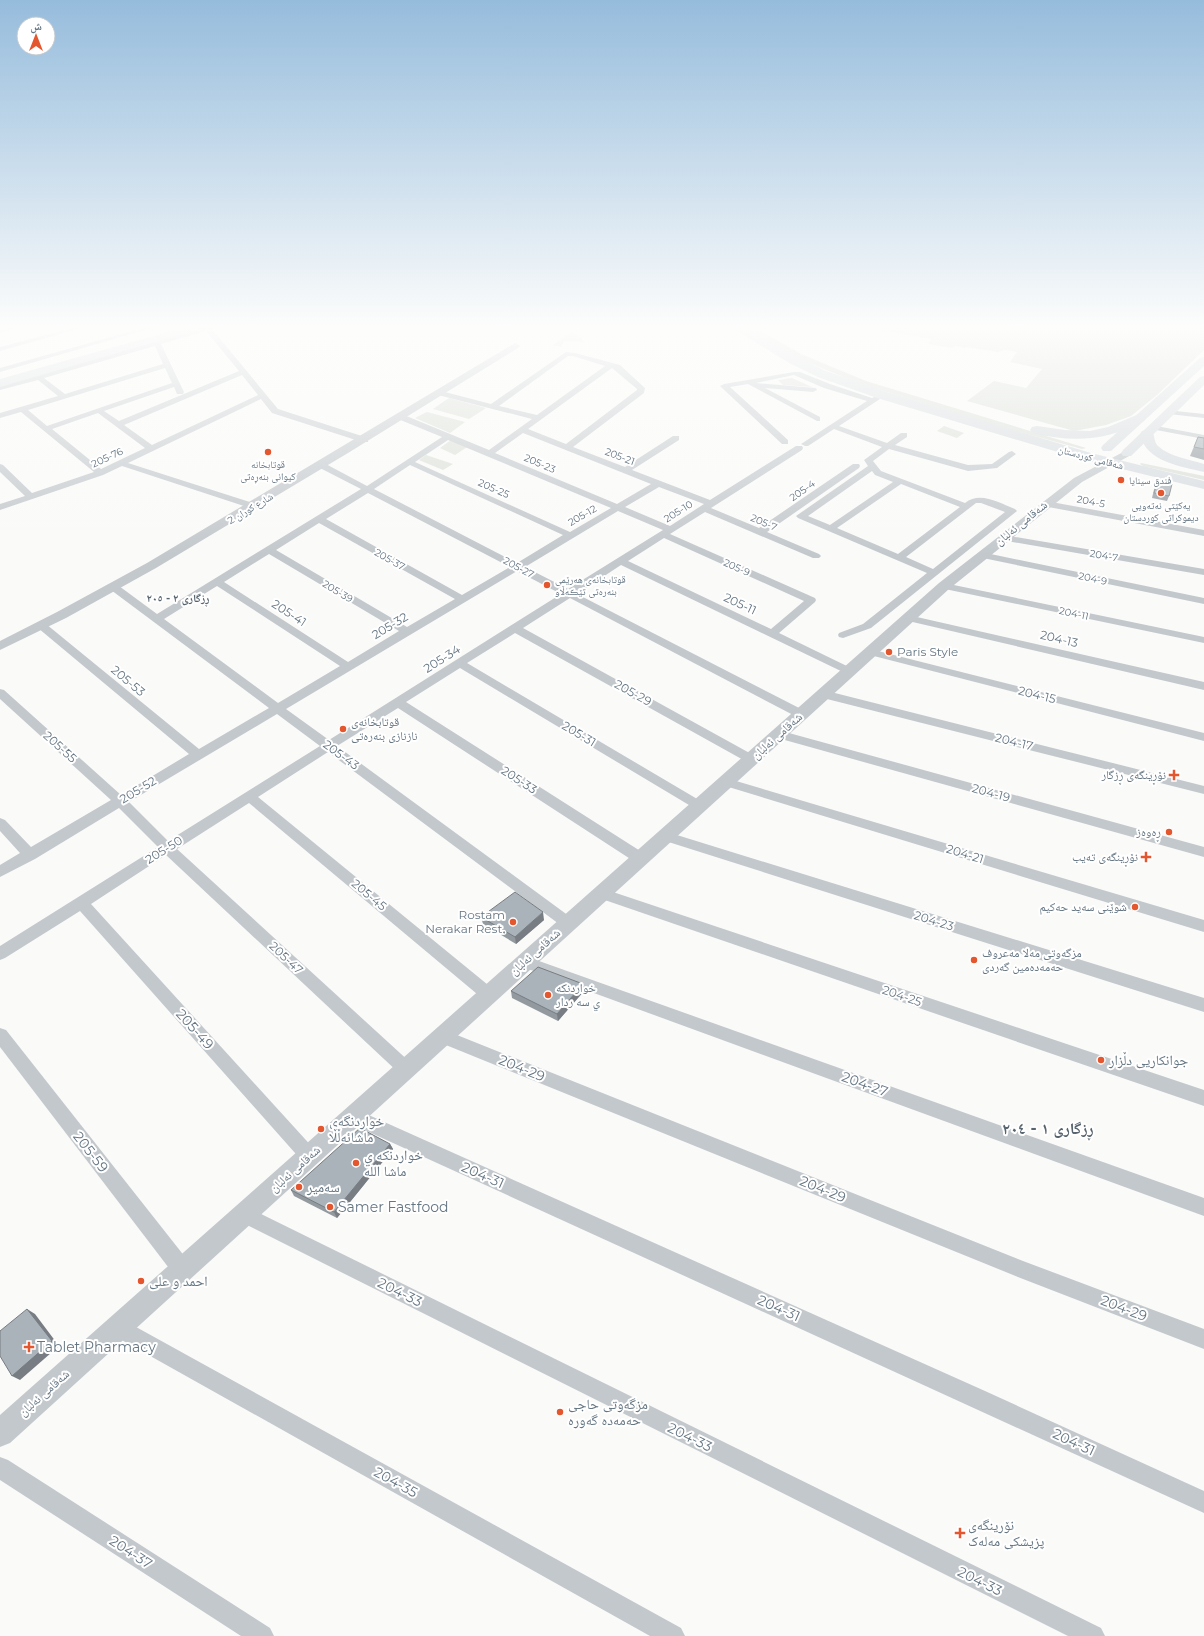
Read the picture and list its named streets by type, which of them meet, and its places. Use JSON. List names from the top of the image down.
{
  "streets": {
    "highway": ["شەقامی کوردستان"],
    "street": [
      "205-21",
      "205-76",
      "205-23",
      "205-25",
      "205-4",
      "204-5",
      "شارع كوران 2",
      "205-10",
      "205-12",
      "205-7",
      "شەقامی ئەلبان",
      "204-7",
      "205-37",
      "205-27",
      "205-9",
      "204-9",
      "205-39",
      "205-11",
      "205-41",
      "204-11",
      "205-32",
      "204-13",
      "205-34",
      "205-53",
      "205-29",
      "204-15",
      "205-31",
      "204-17",
      "205-55",
      "205-43",
      "205-33",
      "205-52",
      "204-19",
      "205-50",
      "204-21",
      "205-45",
      "204-23",
      "205-47",
      "204-25",
      "205-49",
      "204-29",
      "204-27",
      "205-59",
      "204-31",
      "204-33",
      "204-35",
      "204-37"
    ]
  },
  "crossings": [
    ["205-21", "205-10"],
    ["205-21", "205-12"],
    ["205-21", "205-7"],
    ["شەقامی کوردستان", "شەقامی ئەلبان"],
    ["205-23", "شارع كوران 2"],
    ["205-23", "205-10"],
    ["205-23", "205-12"],
    ["205-23", "205-9"],
    ["205-25", "205-12"],
    ["205-4", "205-7"],
    ["204-5", "شەقامی ئەلبان"],
    ["شارع كوران 2", "205-27"],
    ["شارع كوران 2", "205-53"],
    ["شارع كوران 2", "205-43"],
    ["205-10", "205-7"],
    ["205-10", "205-27"],
    ["205-10", "205-9"],
    ["205-10", "205-11"],
    ["205-10", "205-34"],
    ["205-12", "205-27"],
    ["205-12", "205-32"],
    ["شەقامی ئەلبان", "204-7"],
    ["شەقامی ئەلبان", "205-27"],
    ["شەقامی ئەلبان", "204-9"],
    ["شەقامی ئەلبان", "205-11"],
    ["شەقامی ئەلبان", "204-11"],
    ["شەقامی ئەلبان", "204-13"],
    ["شەقامی ئەلبان", "205-29"],
    ["شەقامی ئەلبان", "204-15"],
    ["شەقامی ئەلبان", "205-31"],
    ["شەقامی ئەلبان", "204-17"],
    ["شەقامی ئەلبان", "205-43"],
    ["شەقامی ئەلبان", "205-33"],
    ["شەقامی ئەلبان", "204-19"],
    ["شەقامی ئەلبان", "204-21"],
    ["شەقامی ئەلبان", "205-45"],
    ["شەقامی ئەلبان", "204-23"],
    ["شەقامی ئەلبان", "205-47"],
    ["شەقامی ئەلبان", "204-25"],
    ["شەقامی ئەلبان", "205-49"],
    ["شەقامی ئەلبان", "204-29"],
    ["شەقامی ئەلبان", "204-27"],
    ["شەقامی ئەلبان", "205-59"],
    ["شەقامی ئەلبان", "204-31"],
    ["شەقامی ئەلبان", "204-33"],
    ["شەقامی ئەلبان", "204-35"],
    ["205-37", "205-32"],
    ["205-27", "205-32"],
    ["205-27", "205-34"],
    ["205-9", "205-11"],
    ["205-39", "205-32"],
    ["205-41", "205-32"],
    ["205-32", "205-43"],
    ["205-32", "205-52"],
    ["205-34", "205-29"],
    ["205-34", "205-31"],
    ["205-34", "205-43"],
    ["205-34", "205-33"],
    ["205-34", "205-50"],
    ["205-53", "205-52"],
    ["205-55", "205-52"],
    ["205-55", "205-50"],
    ["205-55", "205-47"],
    ["205-43", "205-52"],
    ["205-43", "205-50"],
    ["205-50", "205-45"],
    ["205-50", "205-47"],
    ["205-50", "205-49"]
  ],
  "districts": ["ڕزگاری ٢ - ٢٠٥", "ڕزگاری ١ - ٢٠٤"],
  "places": {
    "other": [
      "قوتابخانە کیوانی بنەڕەتی",
      "فندق سينايا",
      "یه‌كێتی نه‌ته‌ویی دیموكراتی كوردستان",
      "قوتابخانەی هەرێمی بنەرەتی تێڪەڵاو",
      "Paris Style",
      "قوتابخانەی نازنازی بنەرەتی",
      "ڕەوەز",
      "شوێنی سەید حەکیم",
      "Rostam Nerakar Rest.",
      "مزگەوتی مەلا مەعروف حەمەدەمین گەردی",
      "خواردنكه ي سه ردار",
      "جوانکاریی دڵزار",
      "خواردنگەی ماشائەڵڵا",
      "خواردنكه ي ماشا الله",
      "سەمیر",
      "Samer Fastfood",
      "احمد و علی",
      "مزگه‌وتی حاجی حه‌مه‌ده‌ گه‌وره"
    ],
    "health": [
      "نۆڕینگەی ڕزگار",
      "نۆڕینگەی تەیب",
      "Tablet Pharmacy",
      "نۆرینگەی پزیشکی مەلەک"
    ]
  },
  "north": "top"
}
